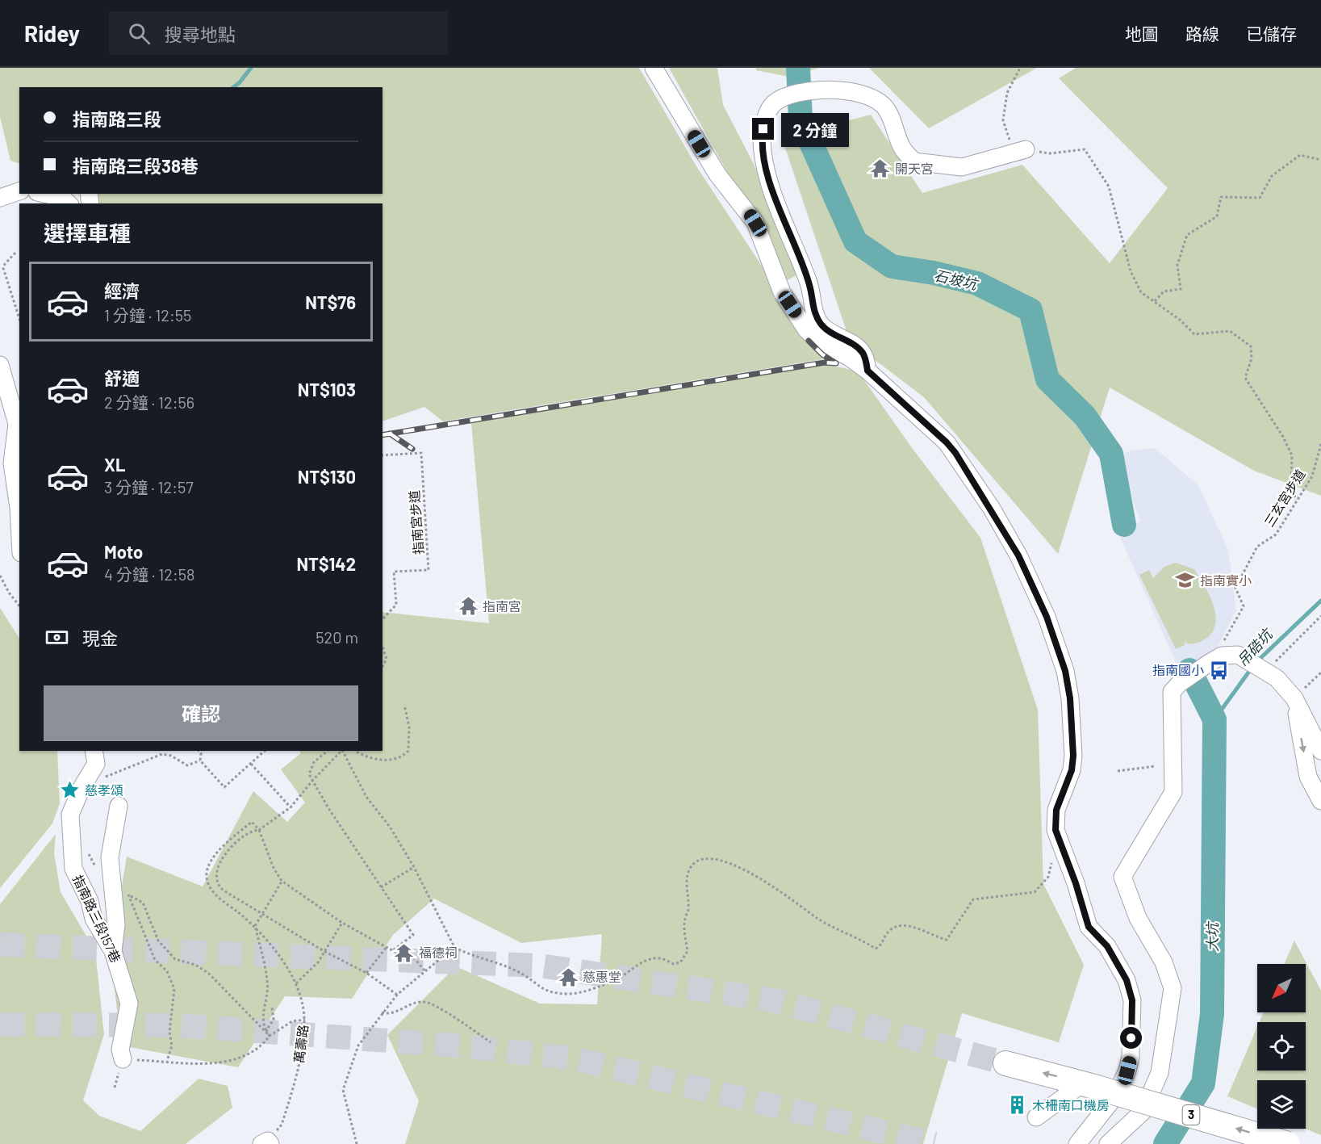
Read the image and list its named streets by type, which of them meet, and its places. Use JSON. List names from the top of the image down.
{
  "streets": {
    "highway": ["3"],
    "street": ["指南路三段157巷"],
    "path": ["三玄宮步道", "指南宮步道", "萬壽路"]
  },
  "water": ["石坡坑", "吊硞坑", "大坑"],
  "places": {
    "temple": [
      "開天宮",
      "指南宮",
      "福德祠",
      "慈惠堂"
    ],
    "school or university": ["指南實小"],
    "bus stop": ["指南國小"],
    "place": ["慈孝頌"],
    "building": ["木柵南口機房"]
  },
  "north": "bottom left",
  "page": {
    "header": "Ridey",
    "search": "搜尋地點",
    "nav": ["地圖", "路線", "已儲存"],
    "banner": ["指南路三段", "指南路三段38巷"],
    "bubble": "2 分鐘",
    "heading": "選擇車種",
    "list": [
      {
        "name": "經濟",
        "note": "1 分鐘 · 12:55",
        "value": "NT$76"
      },
      {
        "name": "舒適",
        "note": "2 分鐘 · 12:56",
        "value": "NT$103"
      },
      {
        "name": "XL",
        "note": "3 分鐘 · 12:57",
        "value": "NT$130"
      },
      {
        "name": "Moto",
        "note": "4 分鐘 · 12:58",
        "value": "NT$142"
      }
    ],
    "pay": ["現金", "520 m"],
    "buttons": "確認"
  }
}
